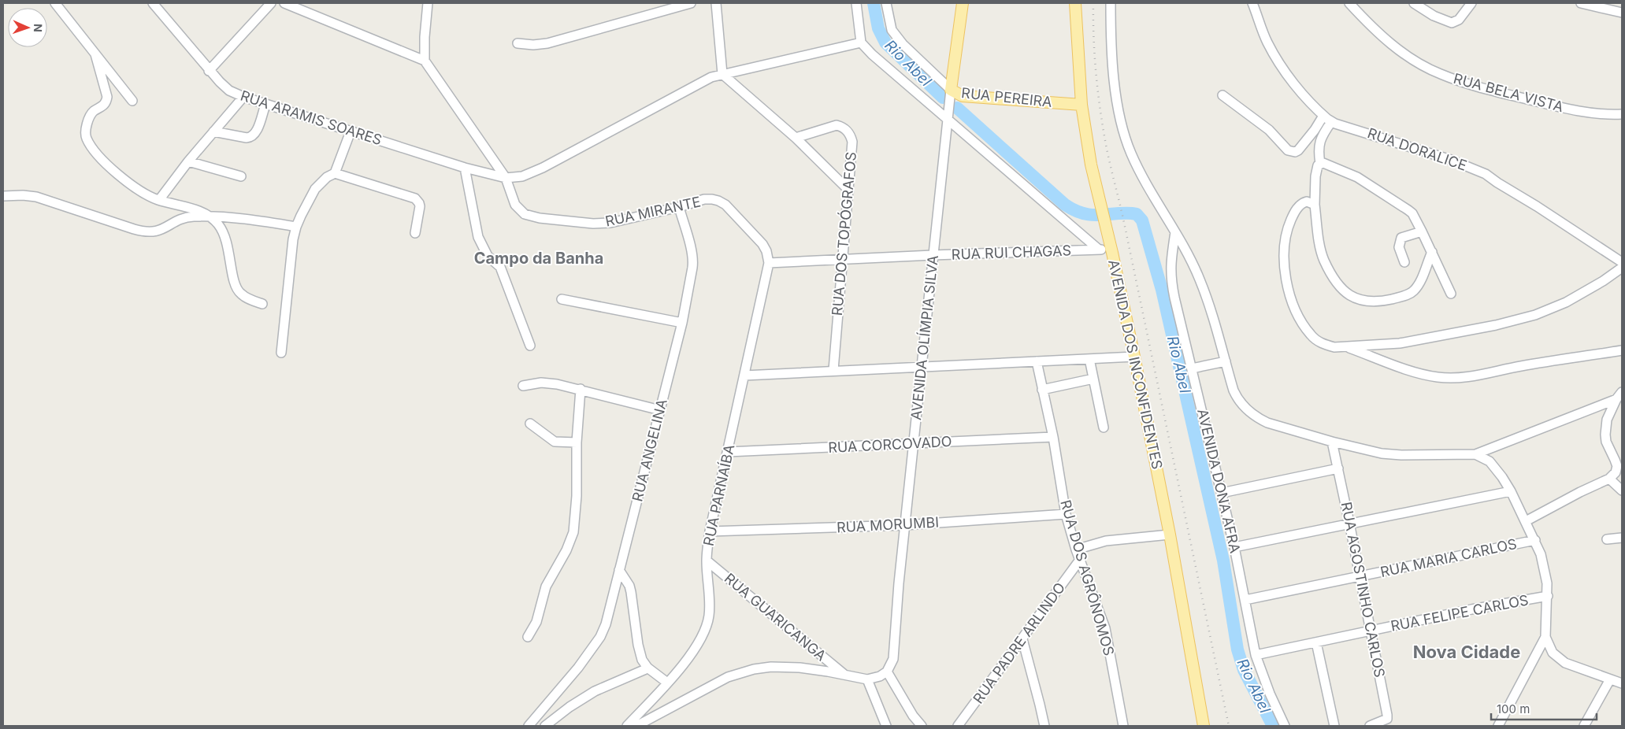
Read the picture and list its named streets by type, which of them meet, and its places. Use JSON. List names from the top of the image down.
{
  "streets": {
    "main road": ["RUA PEREIRA", "AVENIDA OLÍMPIA SILVA", "AVENIDA DOS INCONFIDENTES"],
    "street": [
      "RUA BELA VISTA",
      "RUA ARAMIS SOARES",
      "RUA DORALICE",
      "RUA MIRANTE",
      "RUA DOS TOPÓGRAFOS",
      "RUA RUI CHAGAS",
      "RUA CORCOVADO",
      "RUA ANGELINA",
      "AVENIDA DONA AFRA",
      "RUA PARNAÍBA",
      "RUA MORUMBI",
      "RUA MARIA CARLOS",
      "RUA DOS AGRÔNOMOS",
      "RUA AGOSTINHO CARLOS",
      "RUA FELIPE CARLOS",
      "RUA GUARICANGA",
      "RUA PADRE ARLINDO"
    ]
  },
  "crossings": [
    ["RUA PEREIRA", "AVENIDA OLÍMPIA SILVA"],
    ["RUA PEREIRA", "AVENIDA DOS INCONFIDENTES"],
    ["RUA ARAMIS SOARES", "RUA MIRANTE"],
    ["RUA MIRANTE", "RUA RUI CHAGAS"],
    ["RUA MIRANTE", "RUA ANGELINA"],
    ["RUA MIRANTE", "RUA PARNAÍBA"],
    ["RUA DOS TOPÓGRAFOS", "RUA RUI CHAGAS"],
    ["RUA RUI CHAGAS", "AVENIDA OLÍMPIA SILVA"],
    ["RUA RUI CHAGAS", "AVENIDA DOS INCONFIDENTES"],
    ["RUA RUI CHAGAS", "RUA PARNAÍBA"],
    ["AVENIDA OLÍMPIA SILVA", "RUA CORCOVADO"],
    ["AVENIDA OLÍMPIA SILVA", "RUA MORUMBI"],
    ["RUA CORCOVADO", "RUA PARNAÍBA"],
    ["RUA CORCOVADO", "RUA DOS AGRÔNOMOS"],
    ["AVENIDA DONA AFRA", "RUA MARIA CARLOS"],
    ["AVENIDA DONA AFRA", "RUA FELIPE CARLOS"],
    ["RUA PARNAÍBA", "RUA MORUMBI"],
    ["RUA PARNAÍBA", "RUA GUARICANGA"],
    ["RUA MORUMBI", "RUA DOS AGRÔNOMOS"],
    ["RUA MARIA CARLOS", "RUA AGOSTINHO CARLOS"],
    ["RUA DOS AGRÔNOMOS", "RUA PADRE ARLINDO"],
    ["RUA AGOSTINHO CARLOS", "RUA FELIPE CARLOS"]
  ],
  "districts": ["Campo da Banha", "Nova Cidade"],
  "water": ["Rio Abel"],
  "scale_bar": "100 m",
  "north": "right"
}
